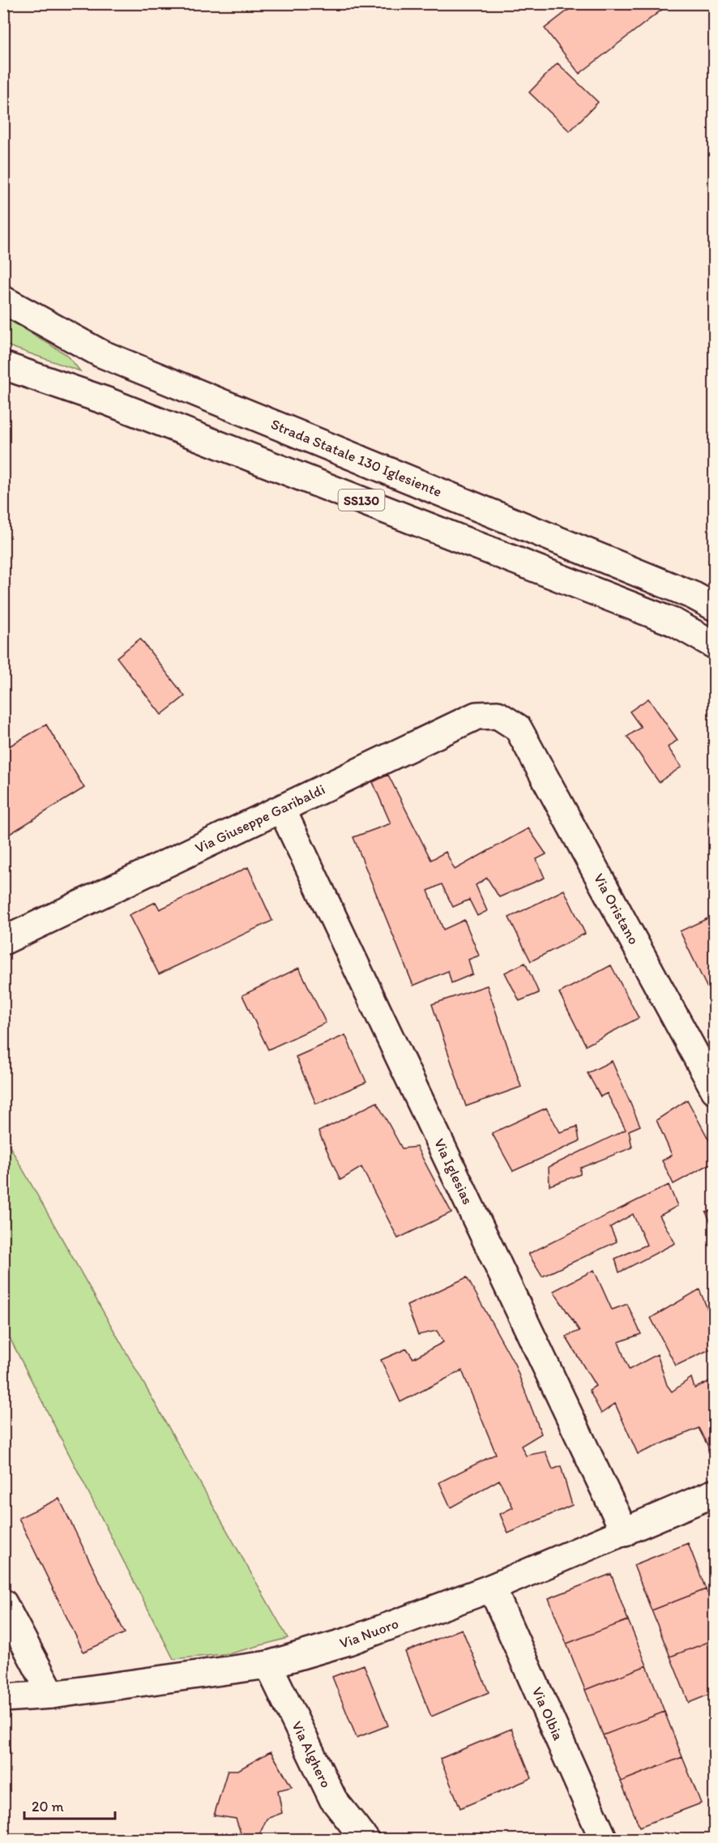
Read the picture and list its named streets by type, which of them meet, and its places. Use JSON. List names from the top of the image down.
{
  "streets": {
    "street": [
      "Strada Statale 130 Iglesiente",
      "SS130",
      "Via Giuseppe Garibaldi",
      "Via Oristano",
      "Via Iglesias",
      "Via Nuoro",
      "Via Olbia",
      "Via Alghero"
    ]
  },
  "crossings": [
    ["Via Giuseppe Garibaldi", "Via Oristano"],
    ["Via Giuseppe Garibaldi", "Via Iglesias"],
    ["Via Iglesias", "Via Nuoro"],
    ["Via Nuoro", "Via Olbia"],
    ["Via Nuoro", "Via Alghero"]
  ],
  "scale_bar": "20 m"
}
